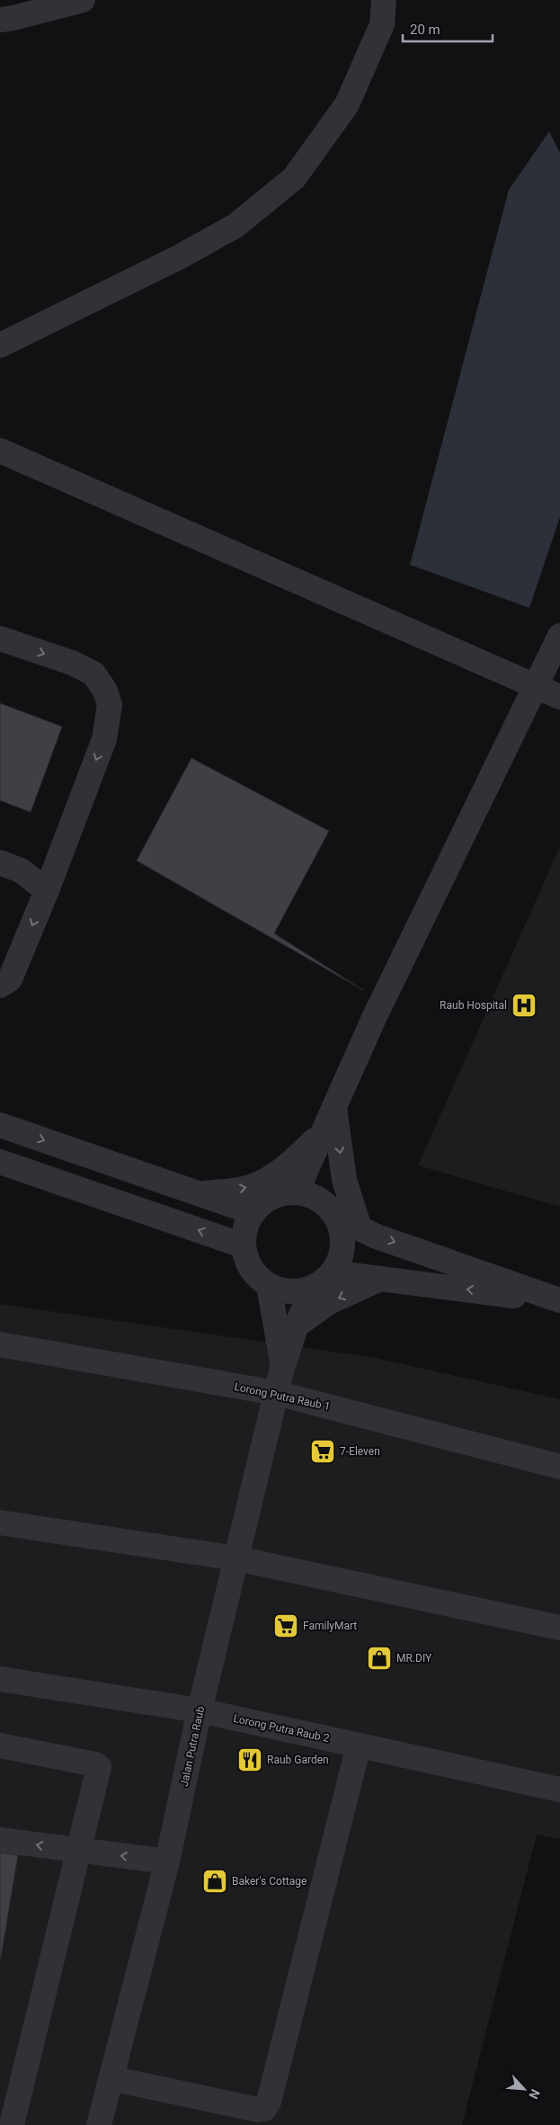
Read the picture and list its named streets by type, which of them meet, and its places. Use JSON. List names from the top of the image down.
{
  "streets": {
    "street": ["Lorong Putra Raub 1", "Lorong Putra Raub 2", "Jalan Putra Raub"]
  },
  "crossings": [
    ["Lorong Putra Raub 1", "Jalan Putra Raub"],
    ["Lorong Putra Raub 2", "Jalan Putra Raub"]
  ],
  "places": {
    "hospital": ["Raub Hospital"],
    "supermarket": ["7-Eleven", "FamilyMart"],
    "shop": ["MR.DIY", "Baker's Cottage"],
    "restaurant": ["Raub Garden"]
  },
  "scale_bar": "20 m",
  "north": "bottom right"
}
